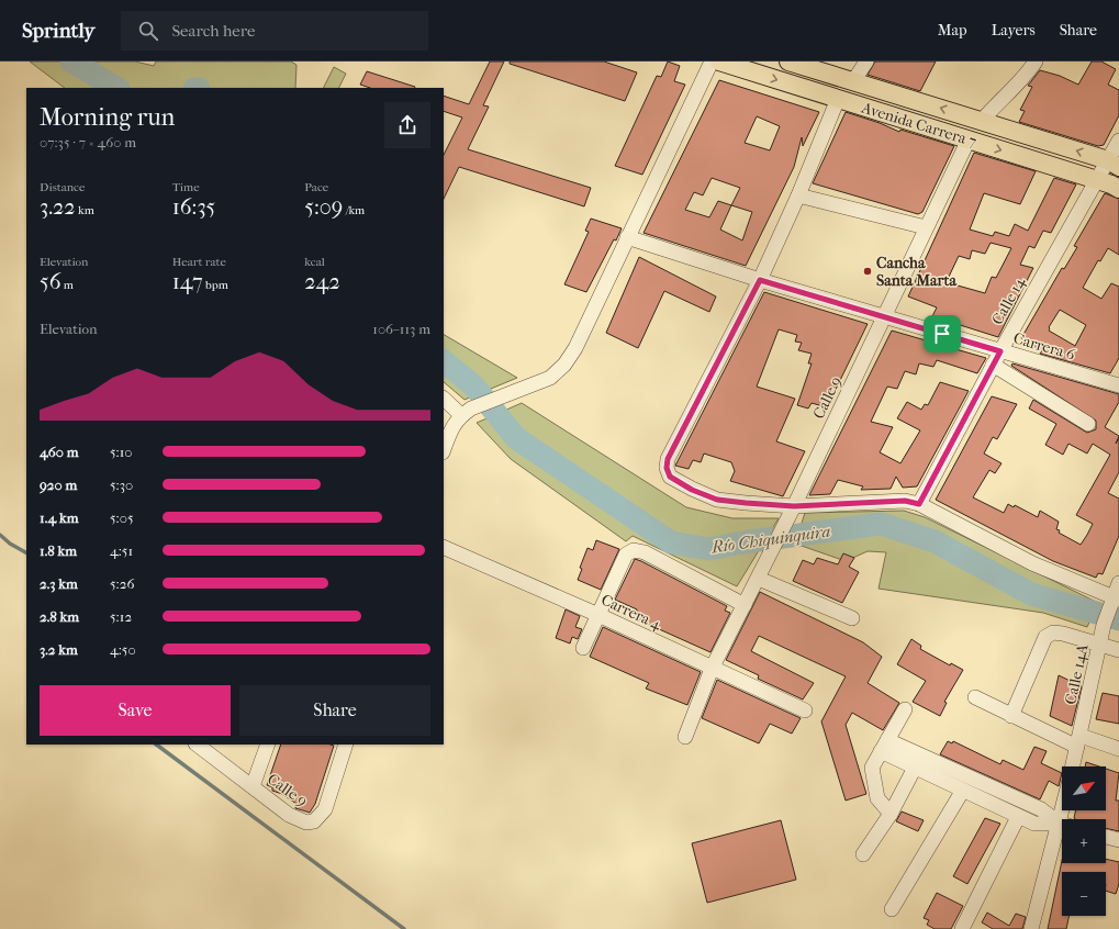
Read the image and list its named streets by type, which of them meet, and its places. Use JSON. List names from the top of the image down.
{
  "streets": {
    "main road": ["Avenida Carrera 7"],
    "street": [
      "Calle 14",
      "Carrera 6",
      "Calle 9",
      "Carrera 4",
      "Calle 14A"
    ]
  },
  "crossings": [
    ["Avenida Carrera 7", "Calle 14"],
    ["Avenida Carrera 7", "Calle 9"],
    ["Calle 14", "Carrera 6"],
    ["Carrera 6", "Calle 9"],
    ["Calle 9", "Carrera 4"]
  ],
  "water": ["Río Chiquinquira"],
  "places": ["Cancha Santa Marta"],
  "north": "top right",
  "page": {
    "header": "Sprintly",
    "search": "Search here",
    "nav": ["Map", "Layers", "Share"],
    "heading": ["Morning run", "07:35 · 7 × 460 m"],
    "stats": [
      ["Distance", "3.22 km"],
      ["Time", "16:35"],
      ["Pace", "5:09 /km"],
      ["Elevation", "56 m"],
      ["Heart rate", "147 bpm"],
      ["kcal", "242"]
    ],
    "chart": ["Elevation", "106–113 m"],
    "list": [
      {
        "name": "460 m",
        "note": "5:10"
      },
      {
        "name": "920 m",
        "note": "5:30"
      },
      {
        "name": "1.4 km",
        "note": "5:05"
      },
      {
        "name": "1.8 km",
        "note": "4:51"
      },
      {
        "name": "2.3 km",
        "note": "5:26"
      },
      {
        "name": "2.8 km",
        "note": "5:12"
      },
      {
        "name": "3.2 km",
        "note": "4:50"
      }
    ],
    "buttons": ["Save", "Share"],
    "map_buttons": ["+", "−"]
  }
}
